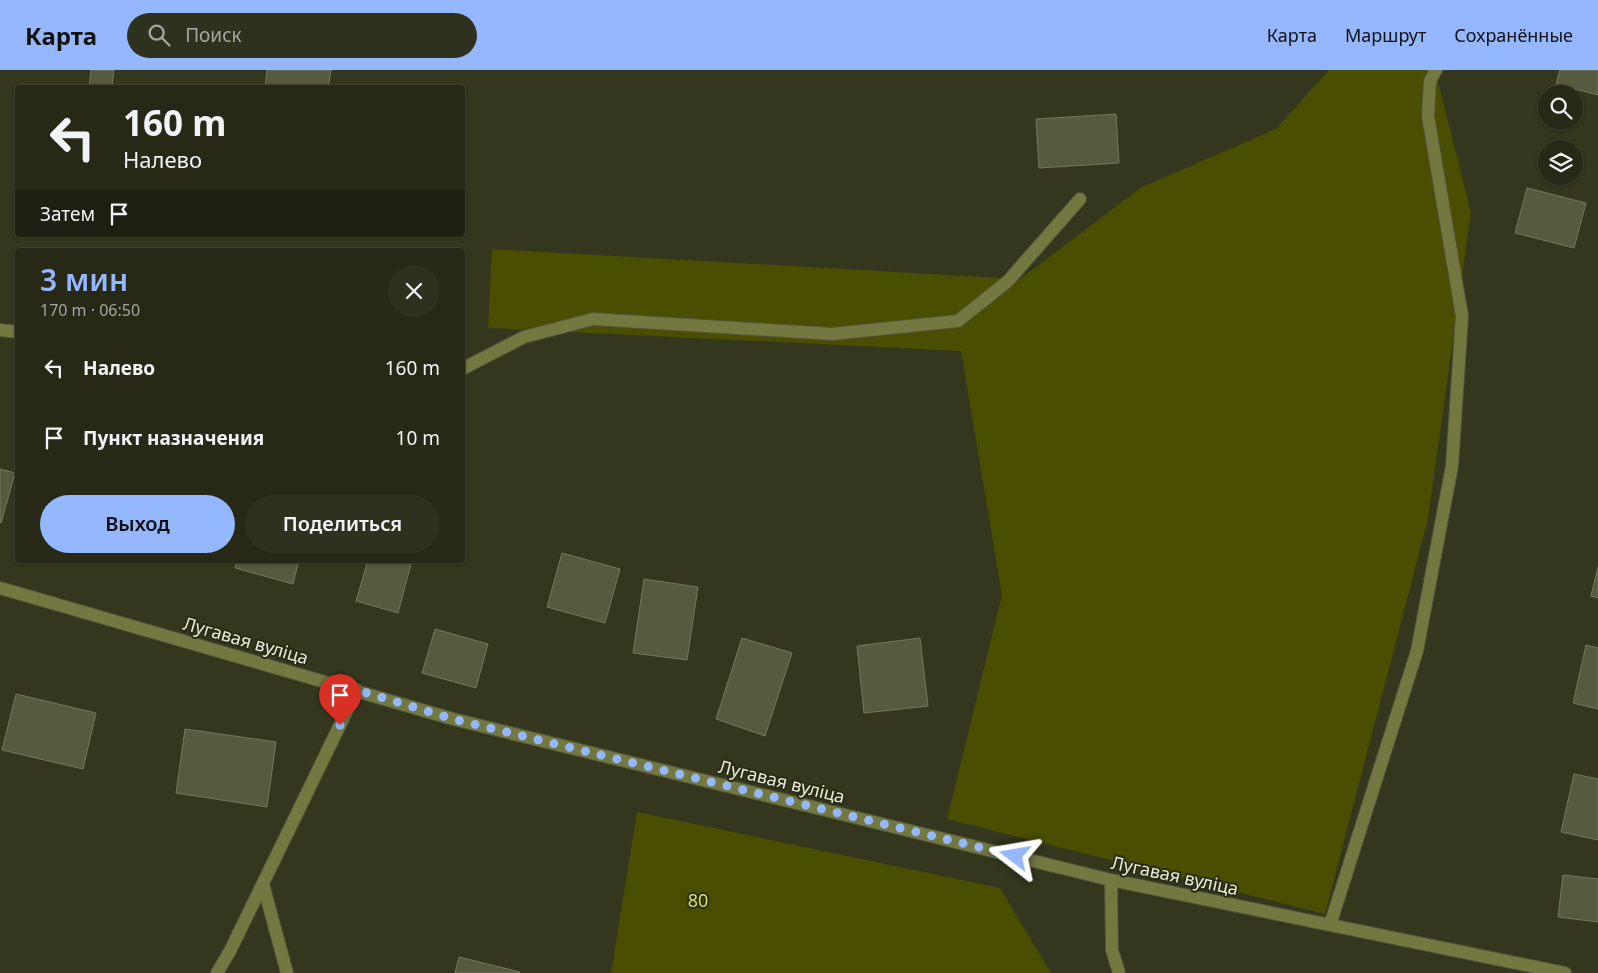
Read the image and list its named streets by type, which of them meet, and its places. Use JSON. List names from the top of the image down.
{
  "streets": {
    "street": ["Лугавая вуліца"]
  },
  "parks": ["80"],
  "page": {
    "header": "Карта",
    "search": "Поиск",
    "nav": ["Карта", "Маршрут", "Сохранённые"],
    "turn": ["160 m", "Налево"],
    "then": "Затем",
    "heading": ["3 мин", "170 m · 06:50"],
    "list": [
      {
        "name": "Налево",
        "value": "160 m"
      },
      {
        "name": "Пункт назначения",
        "value": "10 m"
      }
    ],
    "buttons": ["Выход", "Поделиться"]
  }
}
